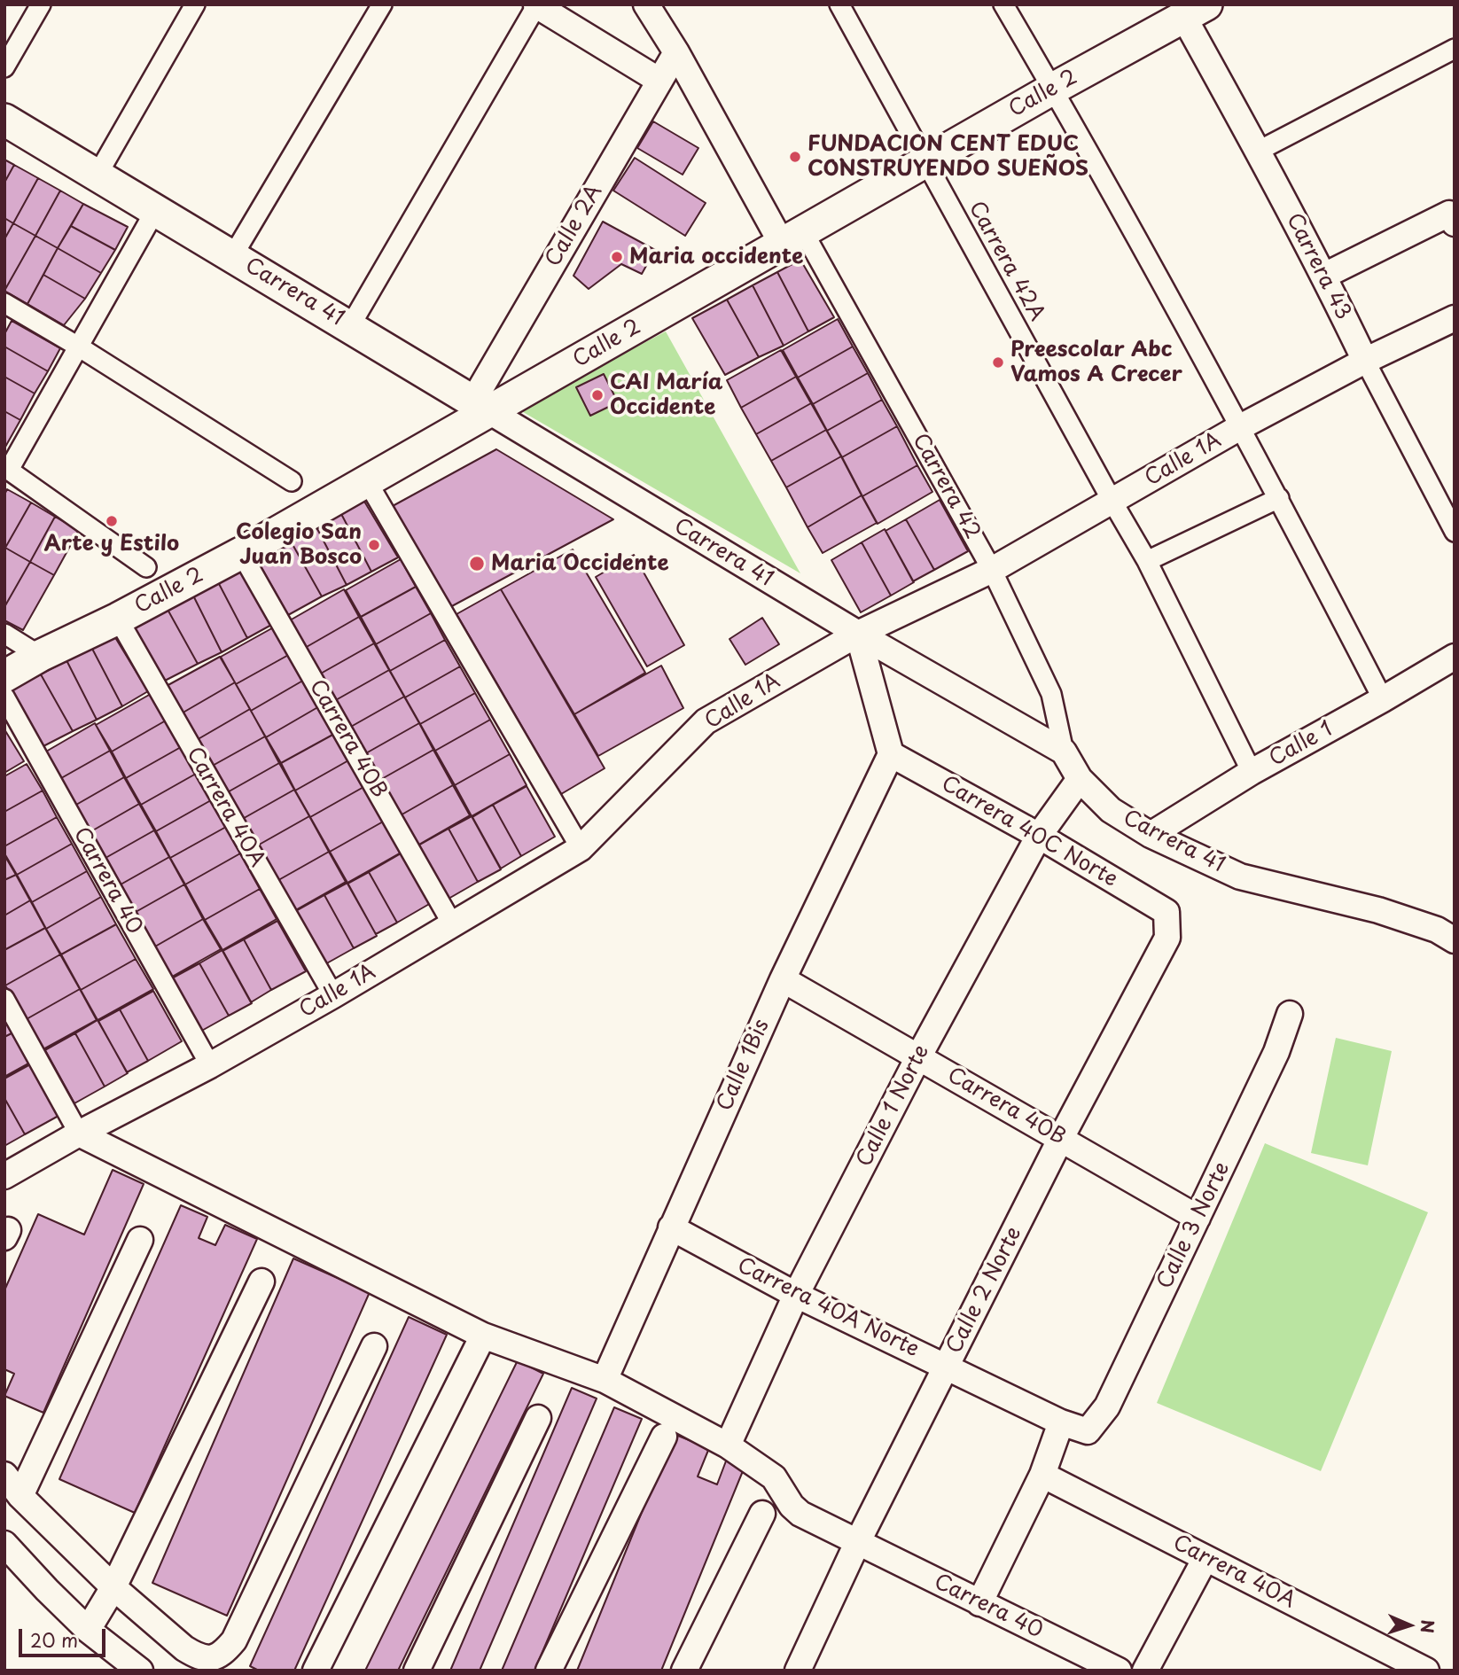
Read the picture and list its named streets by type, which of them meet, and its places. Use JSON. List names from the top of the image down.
{
  "streets": {
    "street": [
      "Calle 2",
      "Calle 2A",
      "Carrera 42A",
      "Carrera 43",
      "Carrera 41",
      "Calle 1A",
      "Carrera 42",
      "Carrera 40B",
      "Calle 1",
      "Carrera 40A",
      "Carrera 40C Norte",
      "Carrera 40",
      "Calle 1Bis",
      "Calle 1 Norte",
      "Calle 3 Norte",
      "Calle 2 Norte",
      "Carrera 40A Norte"
    ]
  },
  "crossings": [
    ["Calle 2", "Calle 2A"],
    ["Calle 2", "Carrera 42A"],
    ["Calle 2", "Carrera 43"],
    ["Calle 2", "Carrera 41"],
    ["Calle 2", "Carrera 42"],
    ["Calle 2", "Carrera 40B"],
    ["Calle 2", "Carrera 40A"],
    ["Calle 2A", "Carrera 41"],
    ["Calle 2A", "Carrera 42"],
    ["Carrera 42A", "Calle 1A"],
    ["Carrera 42A", "Calle 1"],
    ["Carrera 43", "Calle 1A"],
    ["Carrera 41", "Calle 1A"],
    ["Carrera 41", "Carrera 42"],
    ["Carrera 41", "Calle 1"],
    ["Carrera 41", "Calle 1 Norte"],
    ["Calle 1A", "Carrera 42"],
    ["Calle 1A", "Carrera 40B"],
    ["Calle 1A", "Carrera 40A"],
    ["Calle 1A", "Carrera 40"],
    ["Carrera 40B", "Calle 1Bis"],
    ["Carrera 40B", "Calle 1 Norte"],
    ["Carrera 40B", "Calle 3 Norte"],
    ["Carrera 40B", "Calle 2 Norte"],
    ["Carrera 40C Norte", "Calle 1Bis"],
    ["Carrera 40C Norte", "Calle 1 Norte"],
    ["Carrera 40C Norte", "Calle 2 Norte"],
    ["Carrera 40", "Calle 1 Norte"],
    ["Carrera 40", "Calle 2 Norte"],
    ["Calle 1Bis", "Carrera 40A Norte"],
    ["Calle 1 Norte", "Carrera 40A Norte"],
    ["Calle 3 Norte", "Carrera 40A Norte"],
    ["Calle 2 Norte", "Carrera 40A Norte"]
  ],
  "places": [
    "FUNDACION CENT EDUC CONSTRUYENDO SUEÑOS",
    "Maria occidente",
    "Preescolar Abc Vamos A Crecer",
    "CAI María Occidente",
    "Arte y Estilo",
    "Colegio San Juan Bosco",
    "Maria Occidente"
  ],
  "scale_bar": "20 m",
  "north": "right"
}
